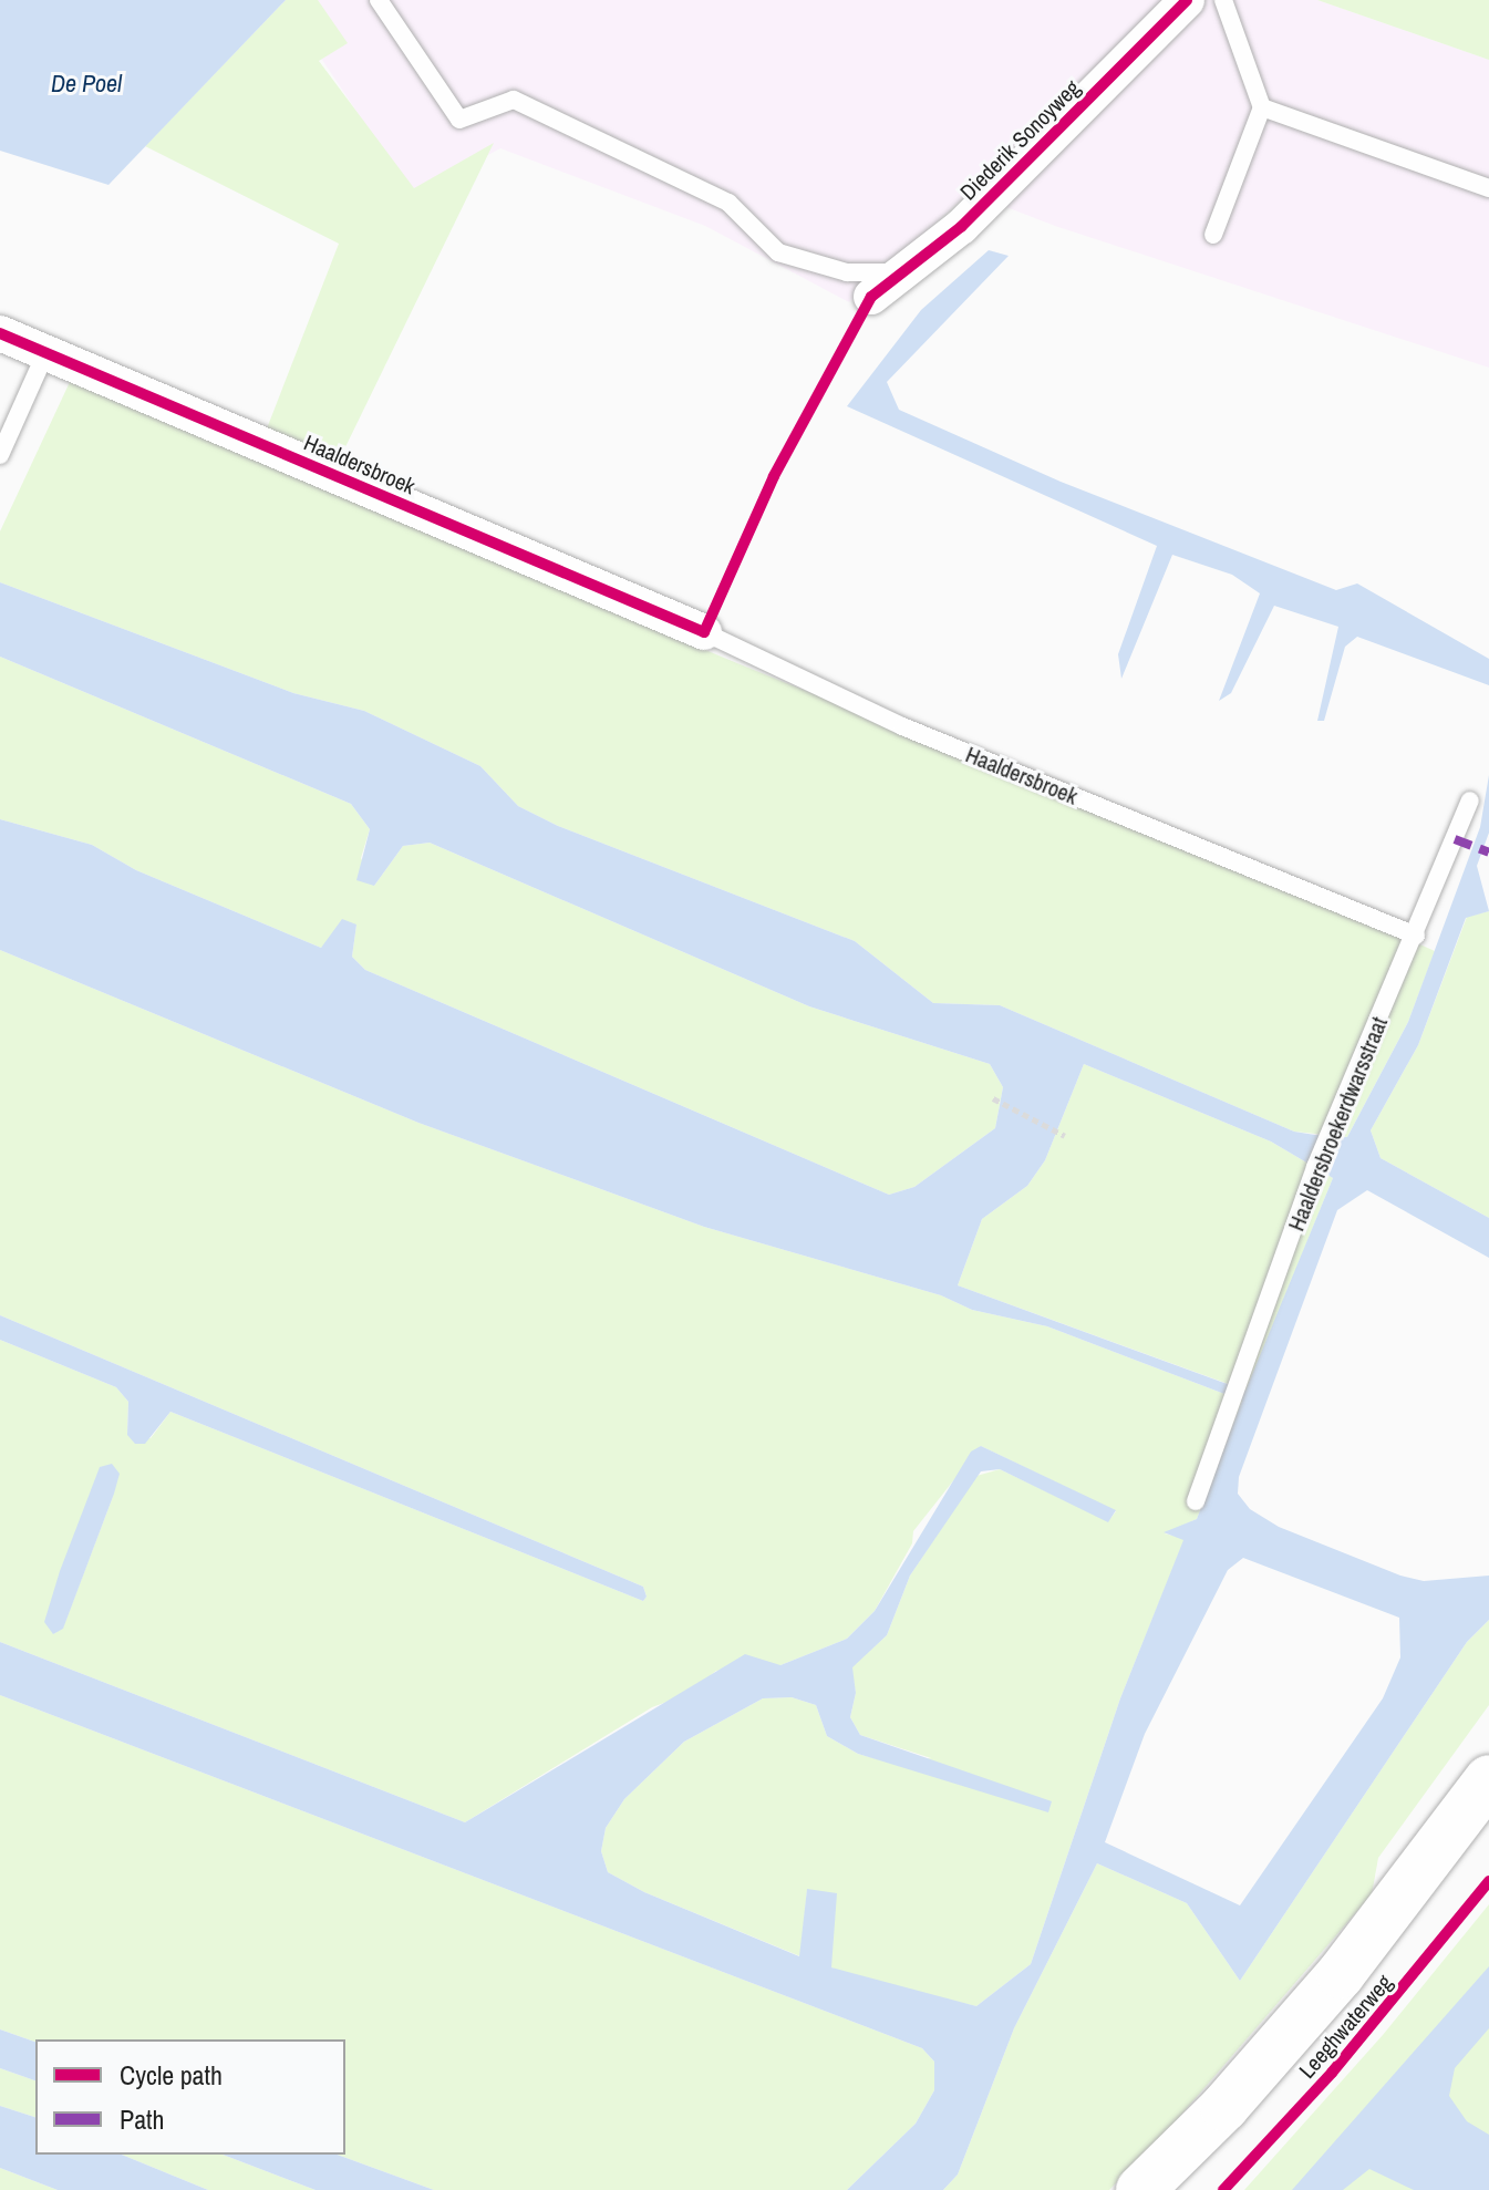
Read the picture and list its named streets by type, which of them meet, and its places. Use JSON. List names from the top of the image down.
{
  "streets": {
    "main road": ["Leeghwaterweg"],
    "street": ["Diederik Sonoyweg", "Haaldersbroek"],
    "lane": ["Haaldersbroekerdwarsstraat"]
  },
  "crossings": [
    ["Haaldersbroek", "Haaldersbroekerdwarsstraat"]
  ],
  "water": ["De Poel"],
  "legend": ["Cycle path", "Path"]
}
